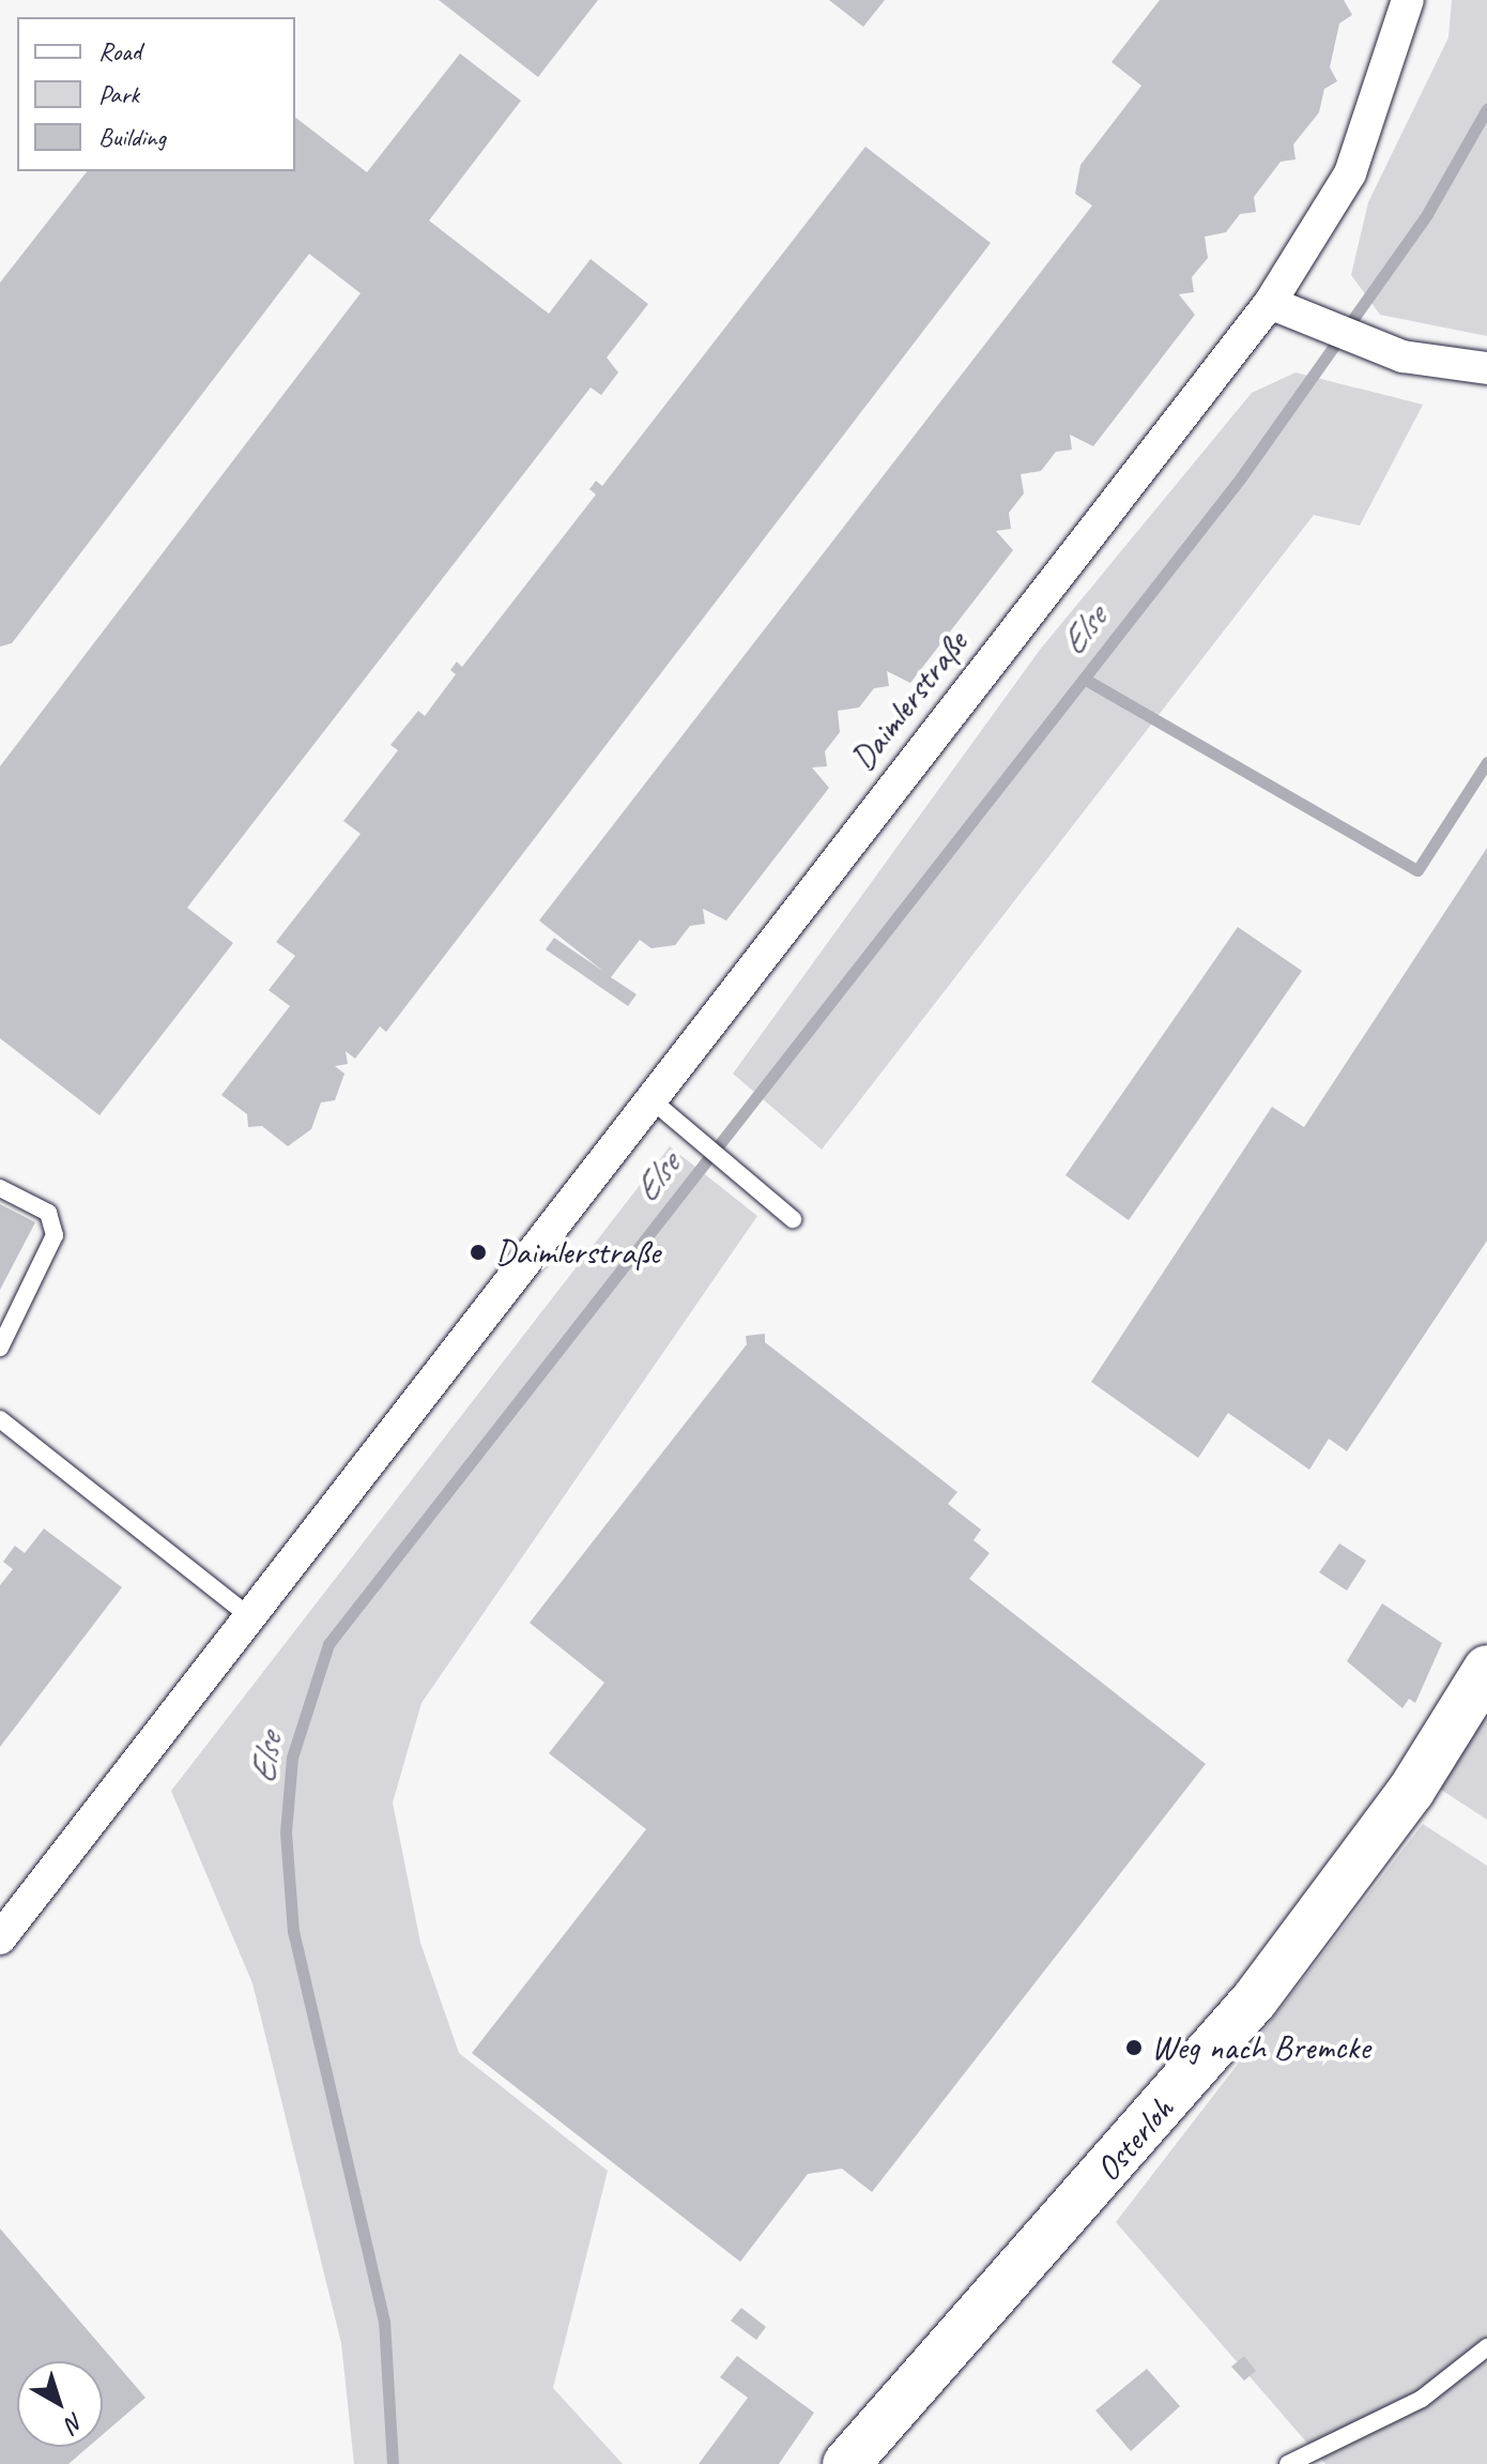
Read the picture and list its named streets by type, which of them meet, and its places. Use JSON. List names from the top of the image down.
{
  "streets": {
    "main road": ["Osterloh"],
    "street": ["Daimlerstraße"]
  },
  "water": ["Else"],
  "places": ["Daimlerstraße", "Weg nach Bremcke"],
  "legend": ["Road", "Park", "Building"],
  "north": "bottom right"
}
